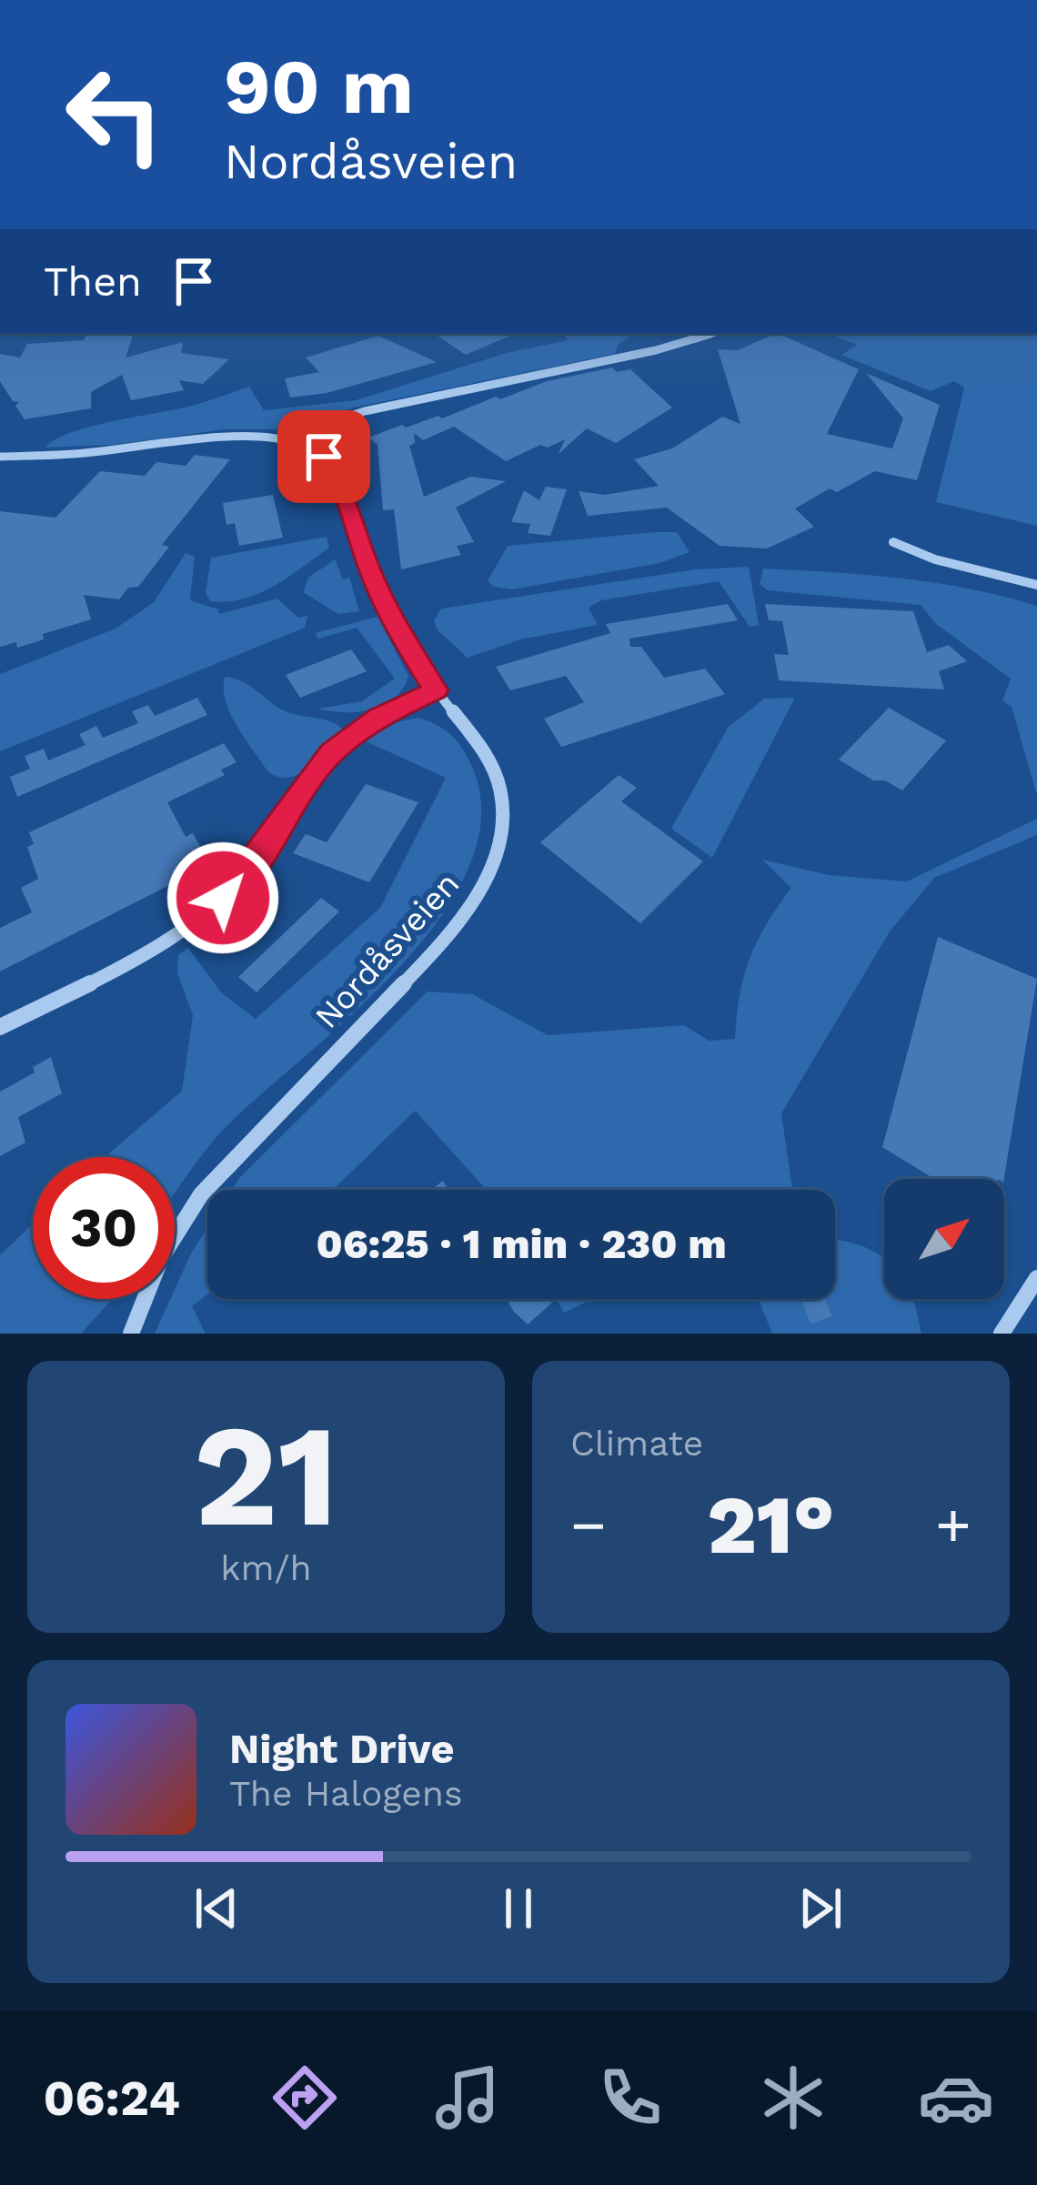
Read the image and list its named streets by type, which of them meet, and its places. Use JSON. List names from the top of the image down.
{
  "streets": {
    "street": ["Nordåsveien"]
  },
  "north": "top right",
  "page": {
    "turn": ["90 m", "Nordåsveien"],
    "then": "Then",
    "limit": "30",
    "trip": "06:25 · 1 min · 230 m",
    "tile": [
      ["21", "km/h"],
      "Climate"
    ],
    "heat": ["−", "21°", "+"],
    "song": ["Night Drive", "The Halogens"],
    "tabs": "06:24"
  }
}
